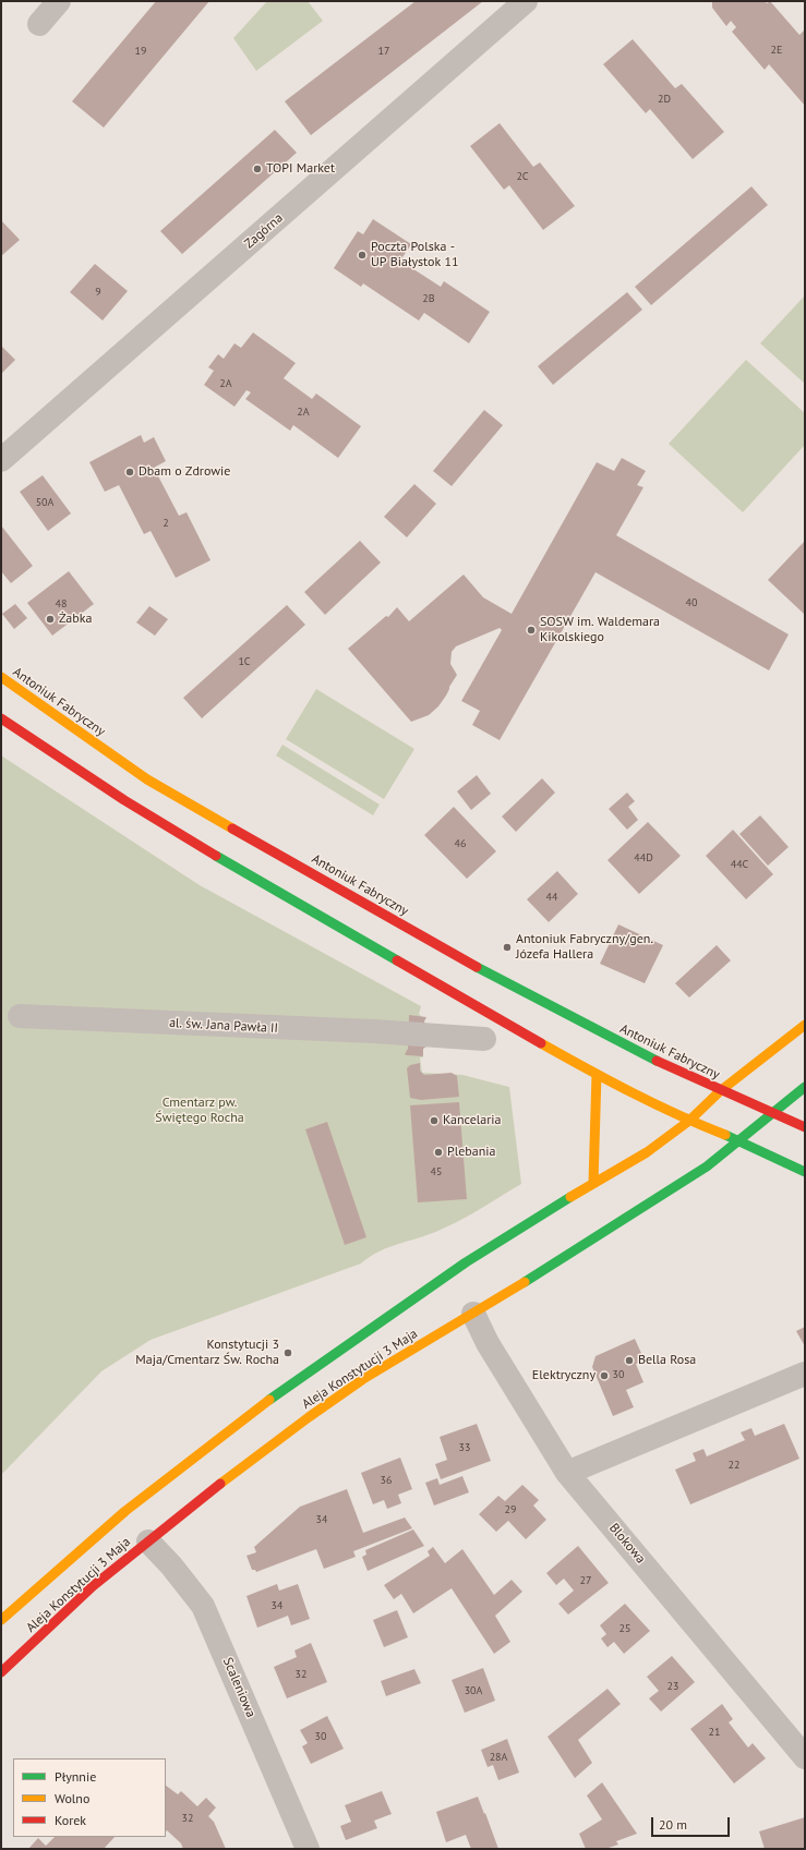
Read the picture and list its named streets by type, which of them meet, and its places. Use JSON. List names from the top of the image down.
{
  "streets": {
    "main road": ["Antoniuk Fabryczny", "Aleja Konstytucji 3 Maja"],
    "street": [
      "Zagórna",
      "al. św. Jana Pawła II",
      "Blokowa",
      "Scaleniowa"
    ]
  },
  "crossings": [
    ["Antoniuk Fabryczny", "Aleja Konstytucji 3 Maja"],
    ["Aleja Konstytucji 3 Maja", "Blokowa"],
    ["Aleja Konstytucji 3 Maja", "Scaleniowa"]
  ],
  "parks": ["Cmentarz pw. Świętego Rocha"],
  "places": [
    "TOPI Market",
    "Poczta Polska - UP Białystok 11",
    "Dbam o Zdrowie",
    "Żabka",
    "SOSW im. Waldemara Kikolskiego",
    "Antoniuk Fabryczny/gen. Józefa Hallera",
    "Kancelaria",
    "Plebania",
    "Konstytucji 3 Maja/Cmentarz Św. Rocha",
    "Bella Rosa",
    "Elektryczny"
  ],
  "house_numbers": [
    "2E",
    "19",
    "17",
    "2D",
    "2C",
    "9",
    "2B",
    "2A",
    "2A",
    "50A",
    "2",
    "40",
    "48",
    "1C",
    "46",
    "44D",
    "44C",
    "44",
    "45",
    "30",
    "33",
    "22",
    "36",
    "29",
    "34",
    "27",
    "34",
    "25",
    "32",
    "23",
    "30A",
    "21",
    "30",
    "28A",
    "32"
  ],
  "legend": ["Płynnie", "Wolno", "Korek"],
  "scale_bar": "20 m"
}
